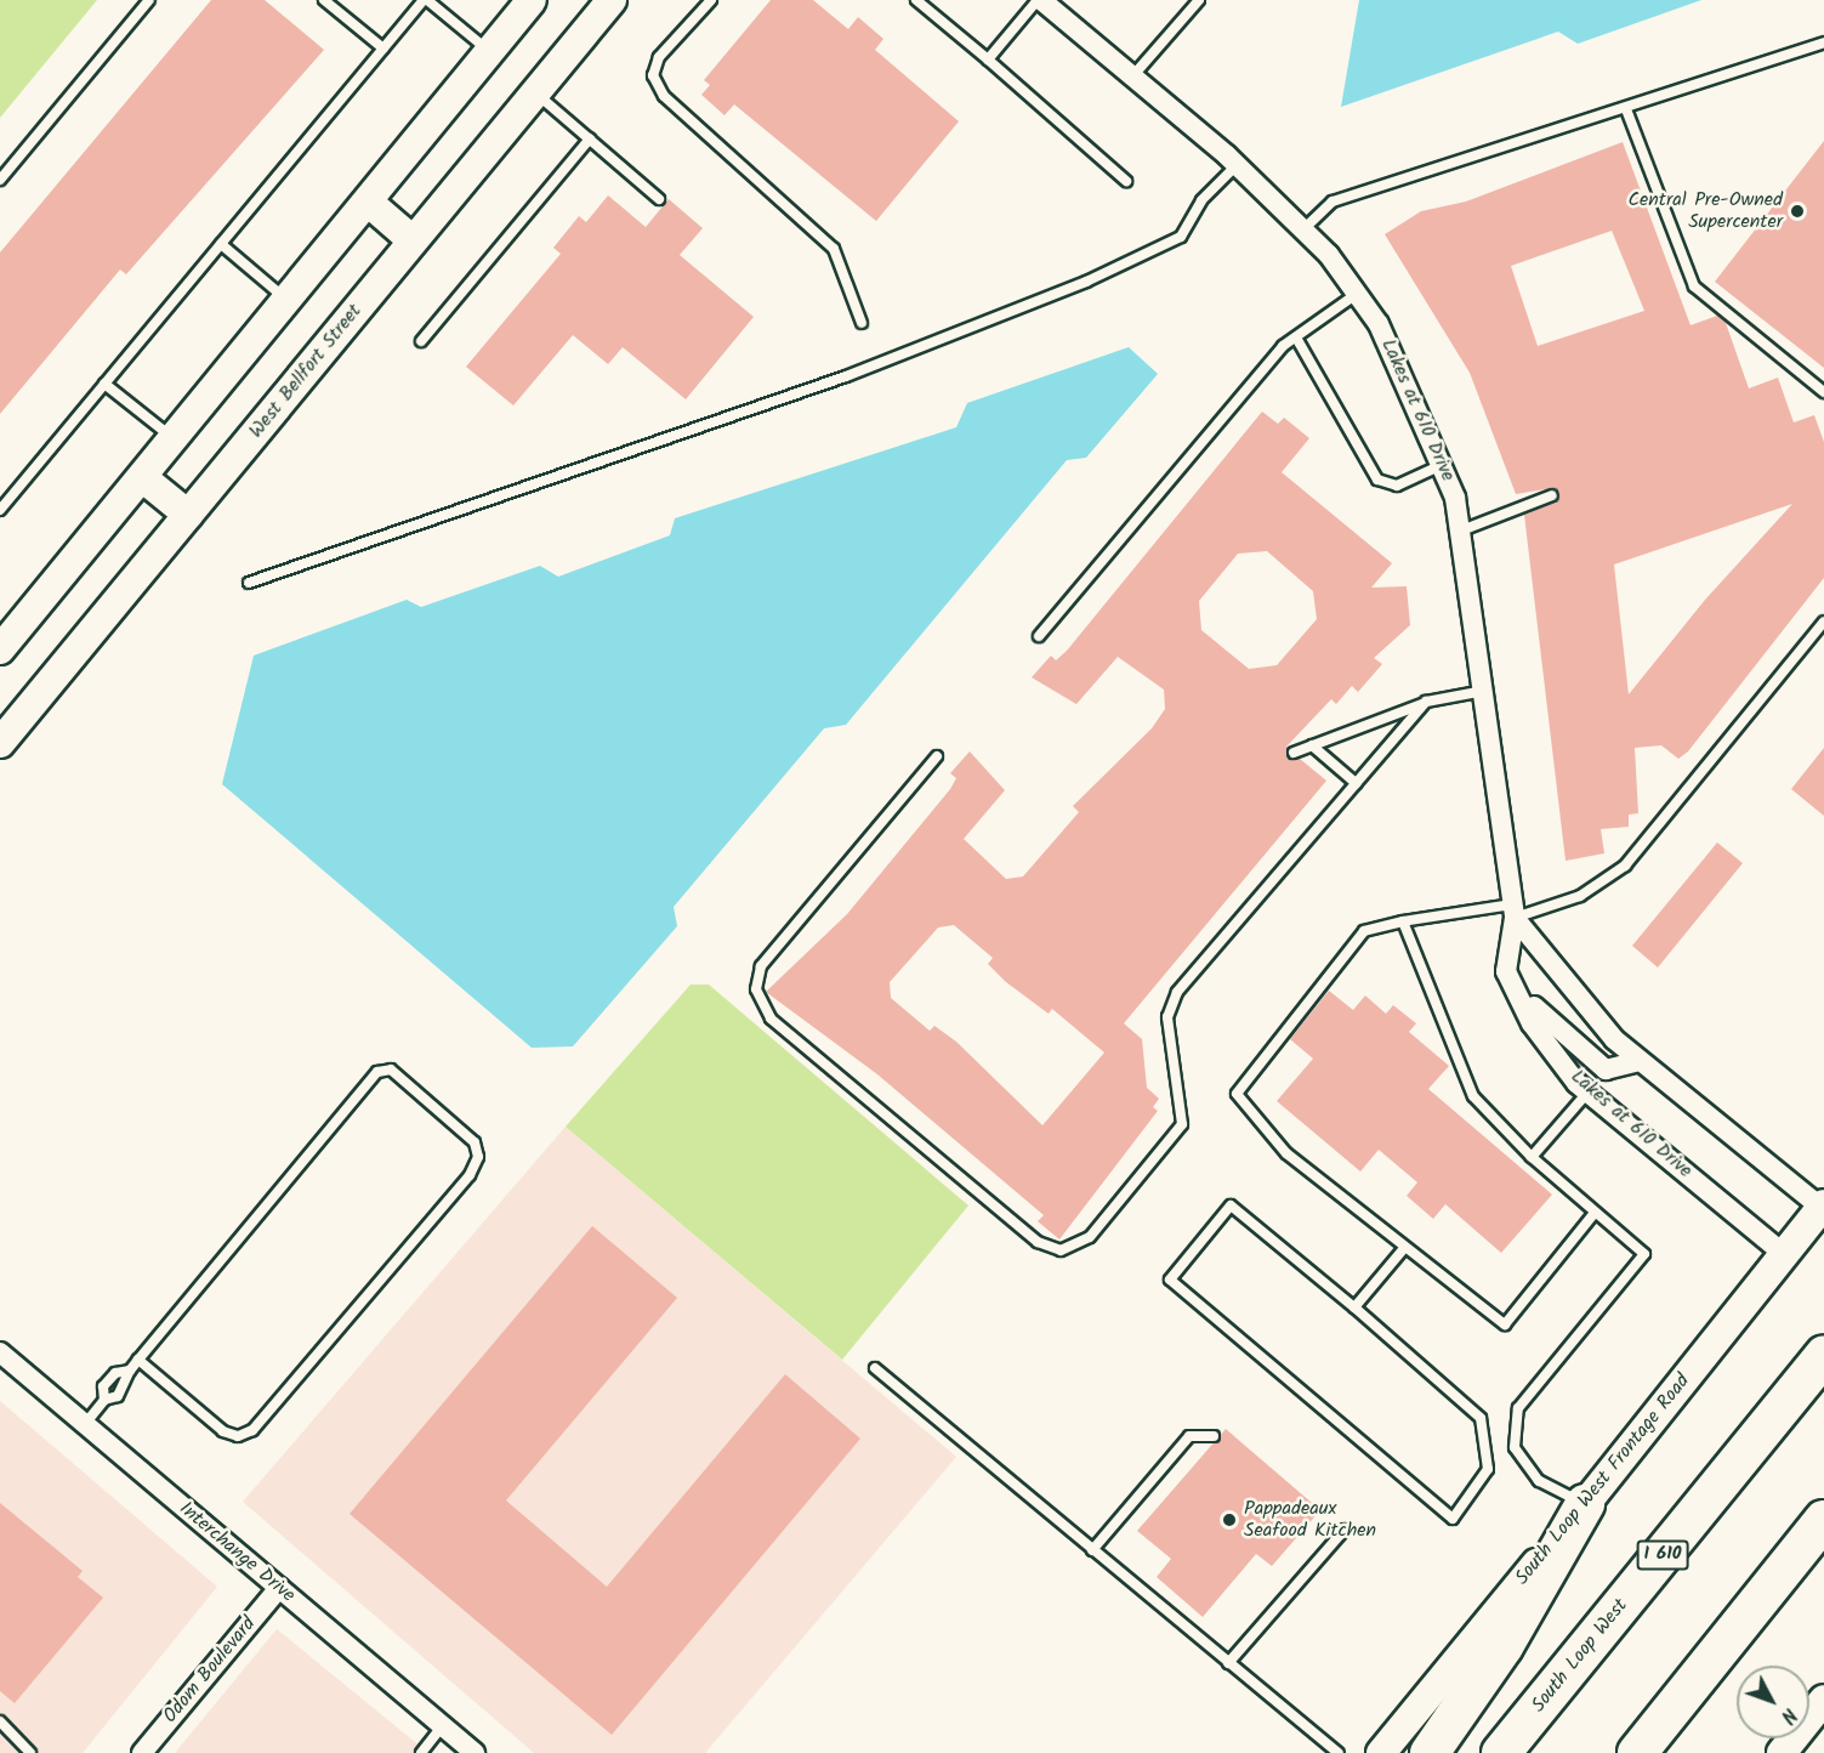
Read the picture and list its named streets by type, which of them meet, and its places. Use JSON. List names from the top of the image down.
{
  "streets": {
    "highway": ["I 610", "South Loop West"],
    "main road": ["West Bellfort Street", "South Loop West Frontage Road"],
    "street": ["Lakes at 610 Drive", "Interchange Drive", "Odom Boulevard"]
  },
  "crossings": [
    ["Lakes at 610 Drive", "South Loop West Frontage Road"],
    ["Interchange Drive", "Odom Boulevard"]
  ],
  "places": ["Central Pre-Owned Supercenter", "Pappadeaux Seafood Kitchen"],
  "north": "bottom right"
}
